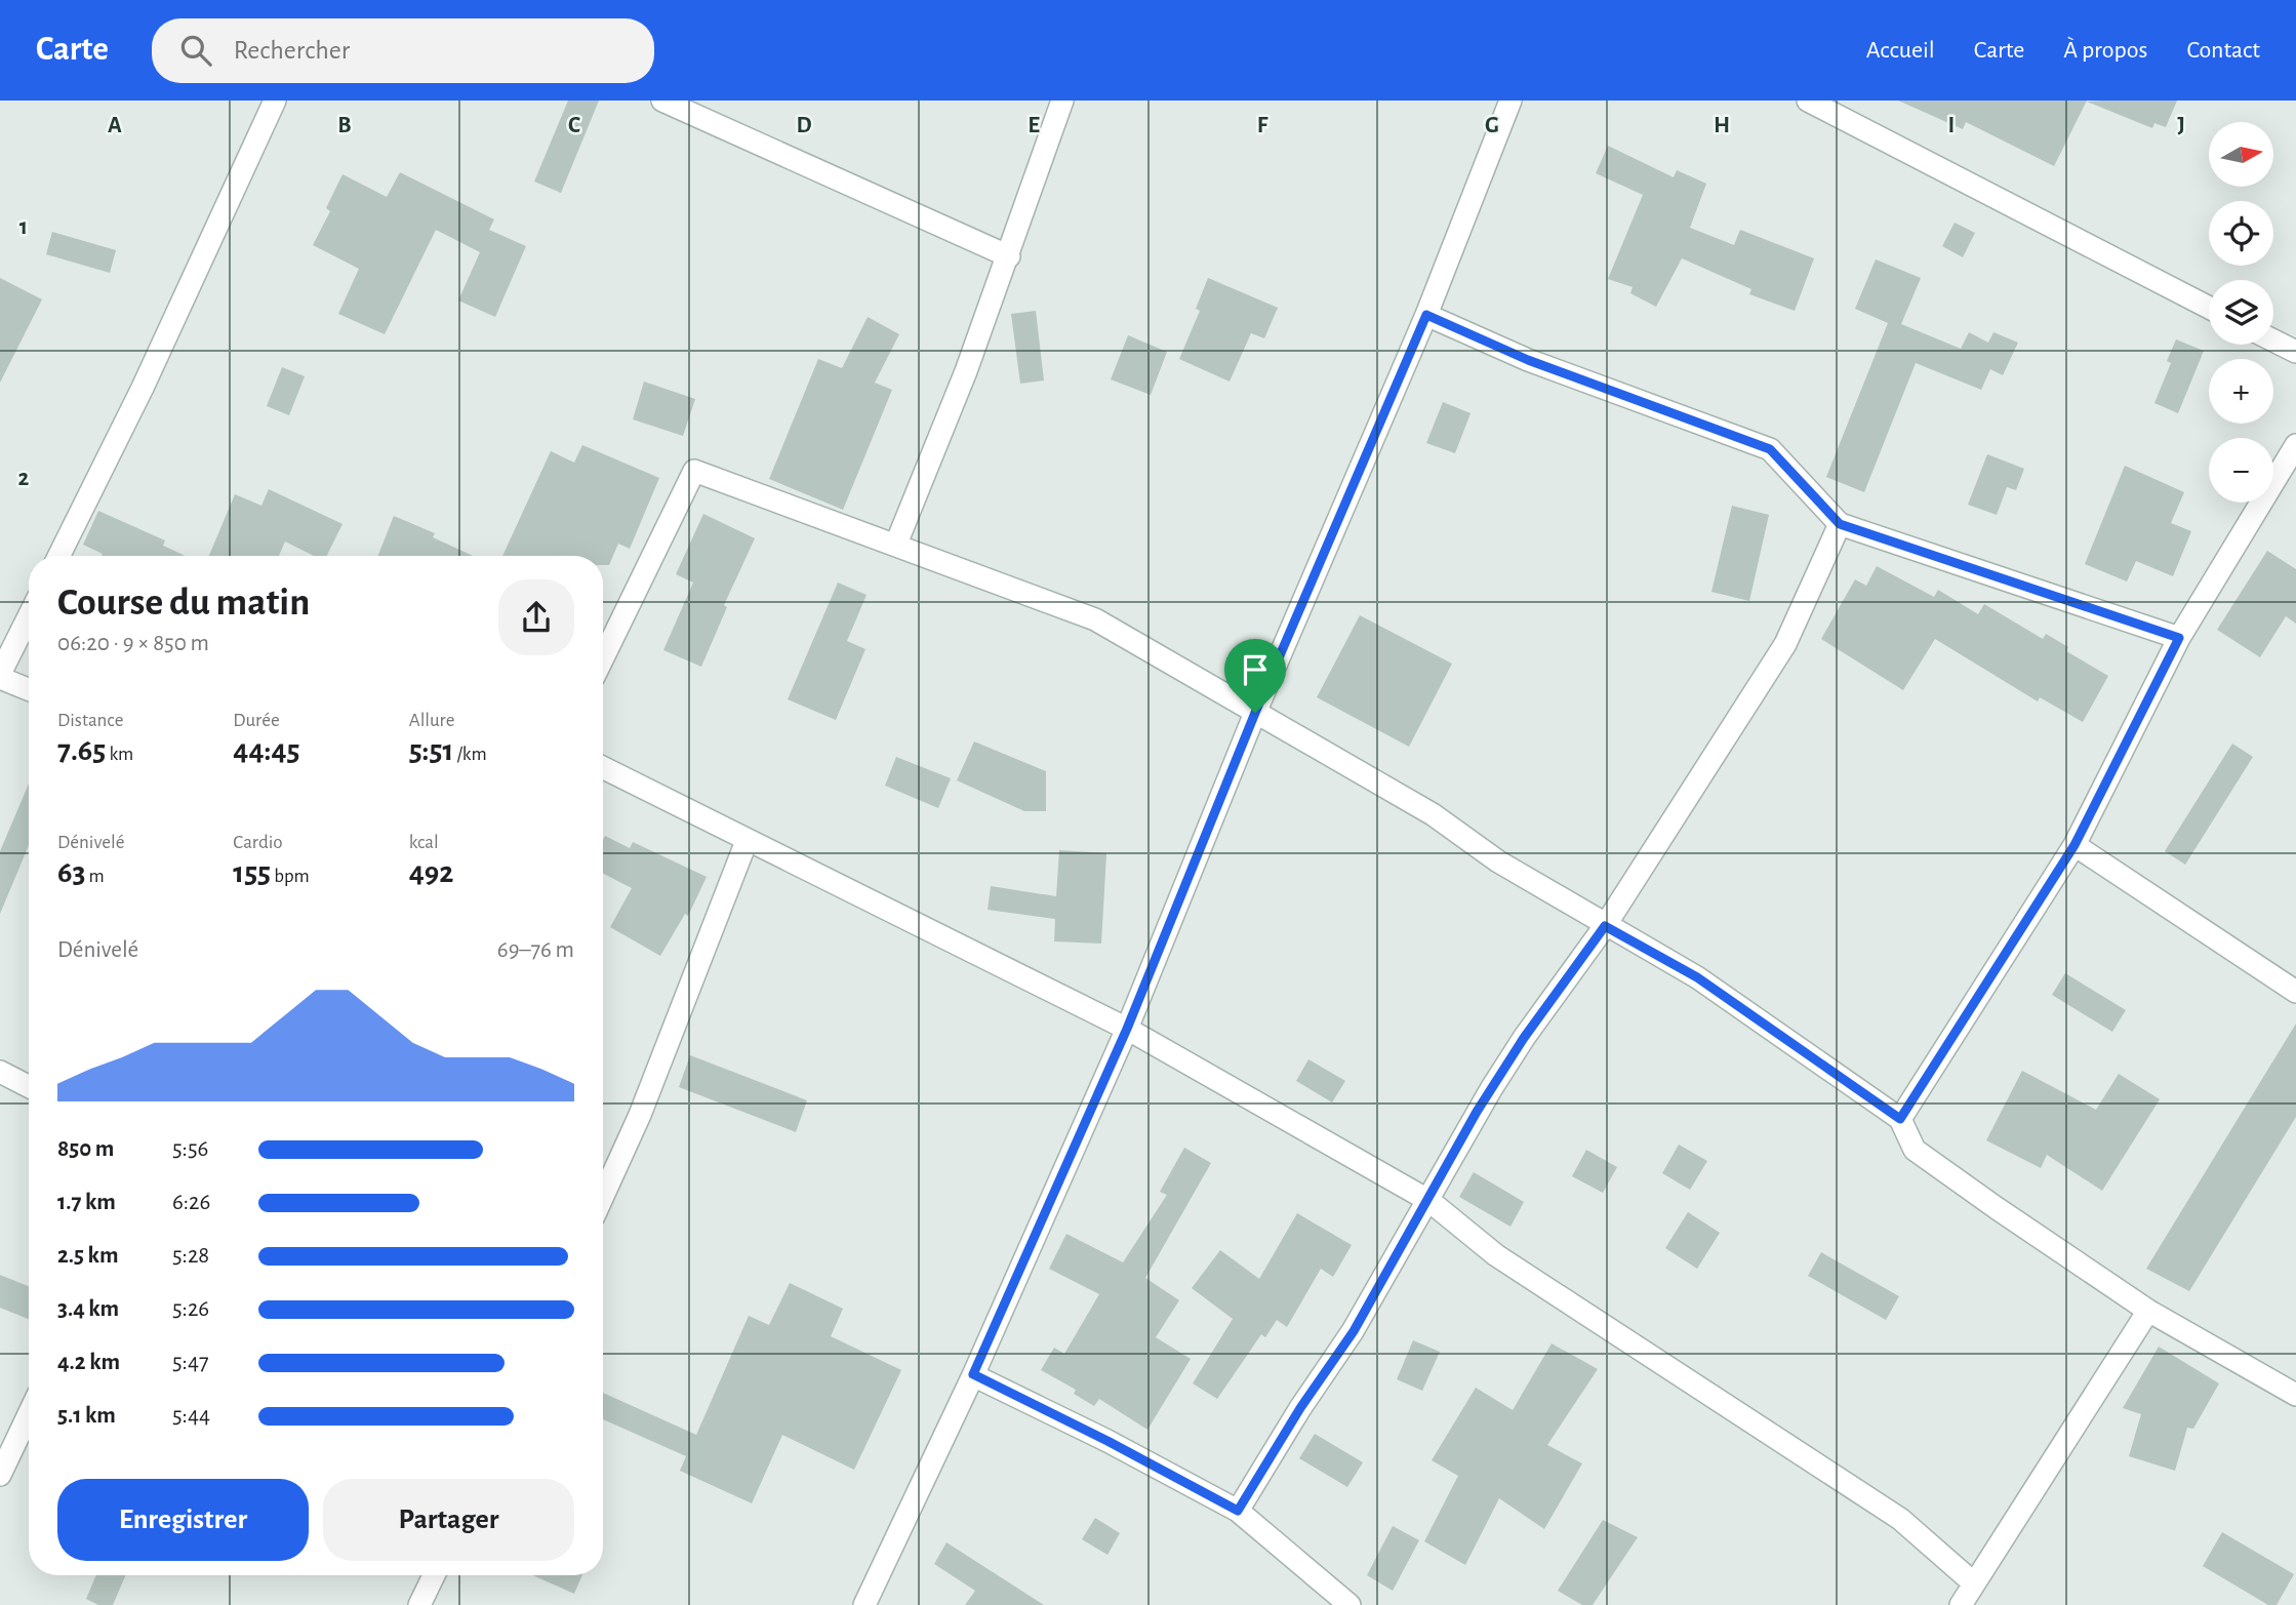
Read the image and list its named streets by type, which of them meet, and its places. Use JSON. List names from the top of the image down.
{
  "north": "right",
  "page": {
    "header": "Carte",
    "search": "Rechercher",
    "nav": [
      "Accueil",
      "Carte",
      "À propos",
      "Contact"
    ],
    "map_buttons": ["+", "−"],
    "heading": ["Course du matin", "06:20 · 9 × 850 m"],
    "stats": [
      ["Distance", "7.65 km"],
      ["Durée", "44:45"],
      ["Allure", "5:51 /km"],
      ["Dénivelé", "63 m"],
      ["Cardio", "155 bpm"],
      ["kcal", "492"]
    ],
    "chart": ["Dénivelé", "69–76 m"],
    "list": [
      {
        "name": "850 m",
        "note": "5:56"
      },
      {
        "name": "1.7 km",
        "note": "6:26"
      },
      {
        "name": "2.5 km",
        "note": "5:28"
      },
      {
        "name": "3.4 km",
        "note": "5:26"
      },
      {
        "name": "4.2 km",
        "note": "5:47"
      },
      {
        "name": "5.1 km",
        "note": "5:44"
      }
    ],
    "buttons": ["Enregistrer", "Partager"]
  },
  "grid": {
    "columns": [
      "A",
      "B",
      "C",
      "D",
      "E",
      "F",
      "G",
      "H",
      "I",
      "J"
    ],
    "rows": ["1", "2"]
  }
}
